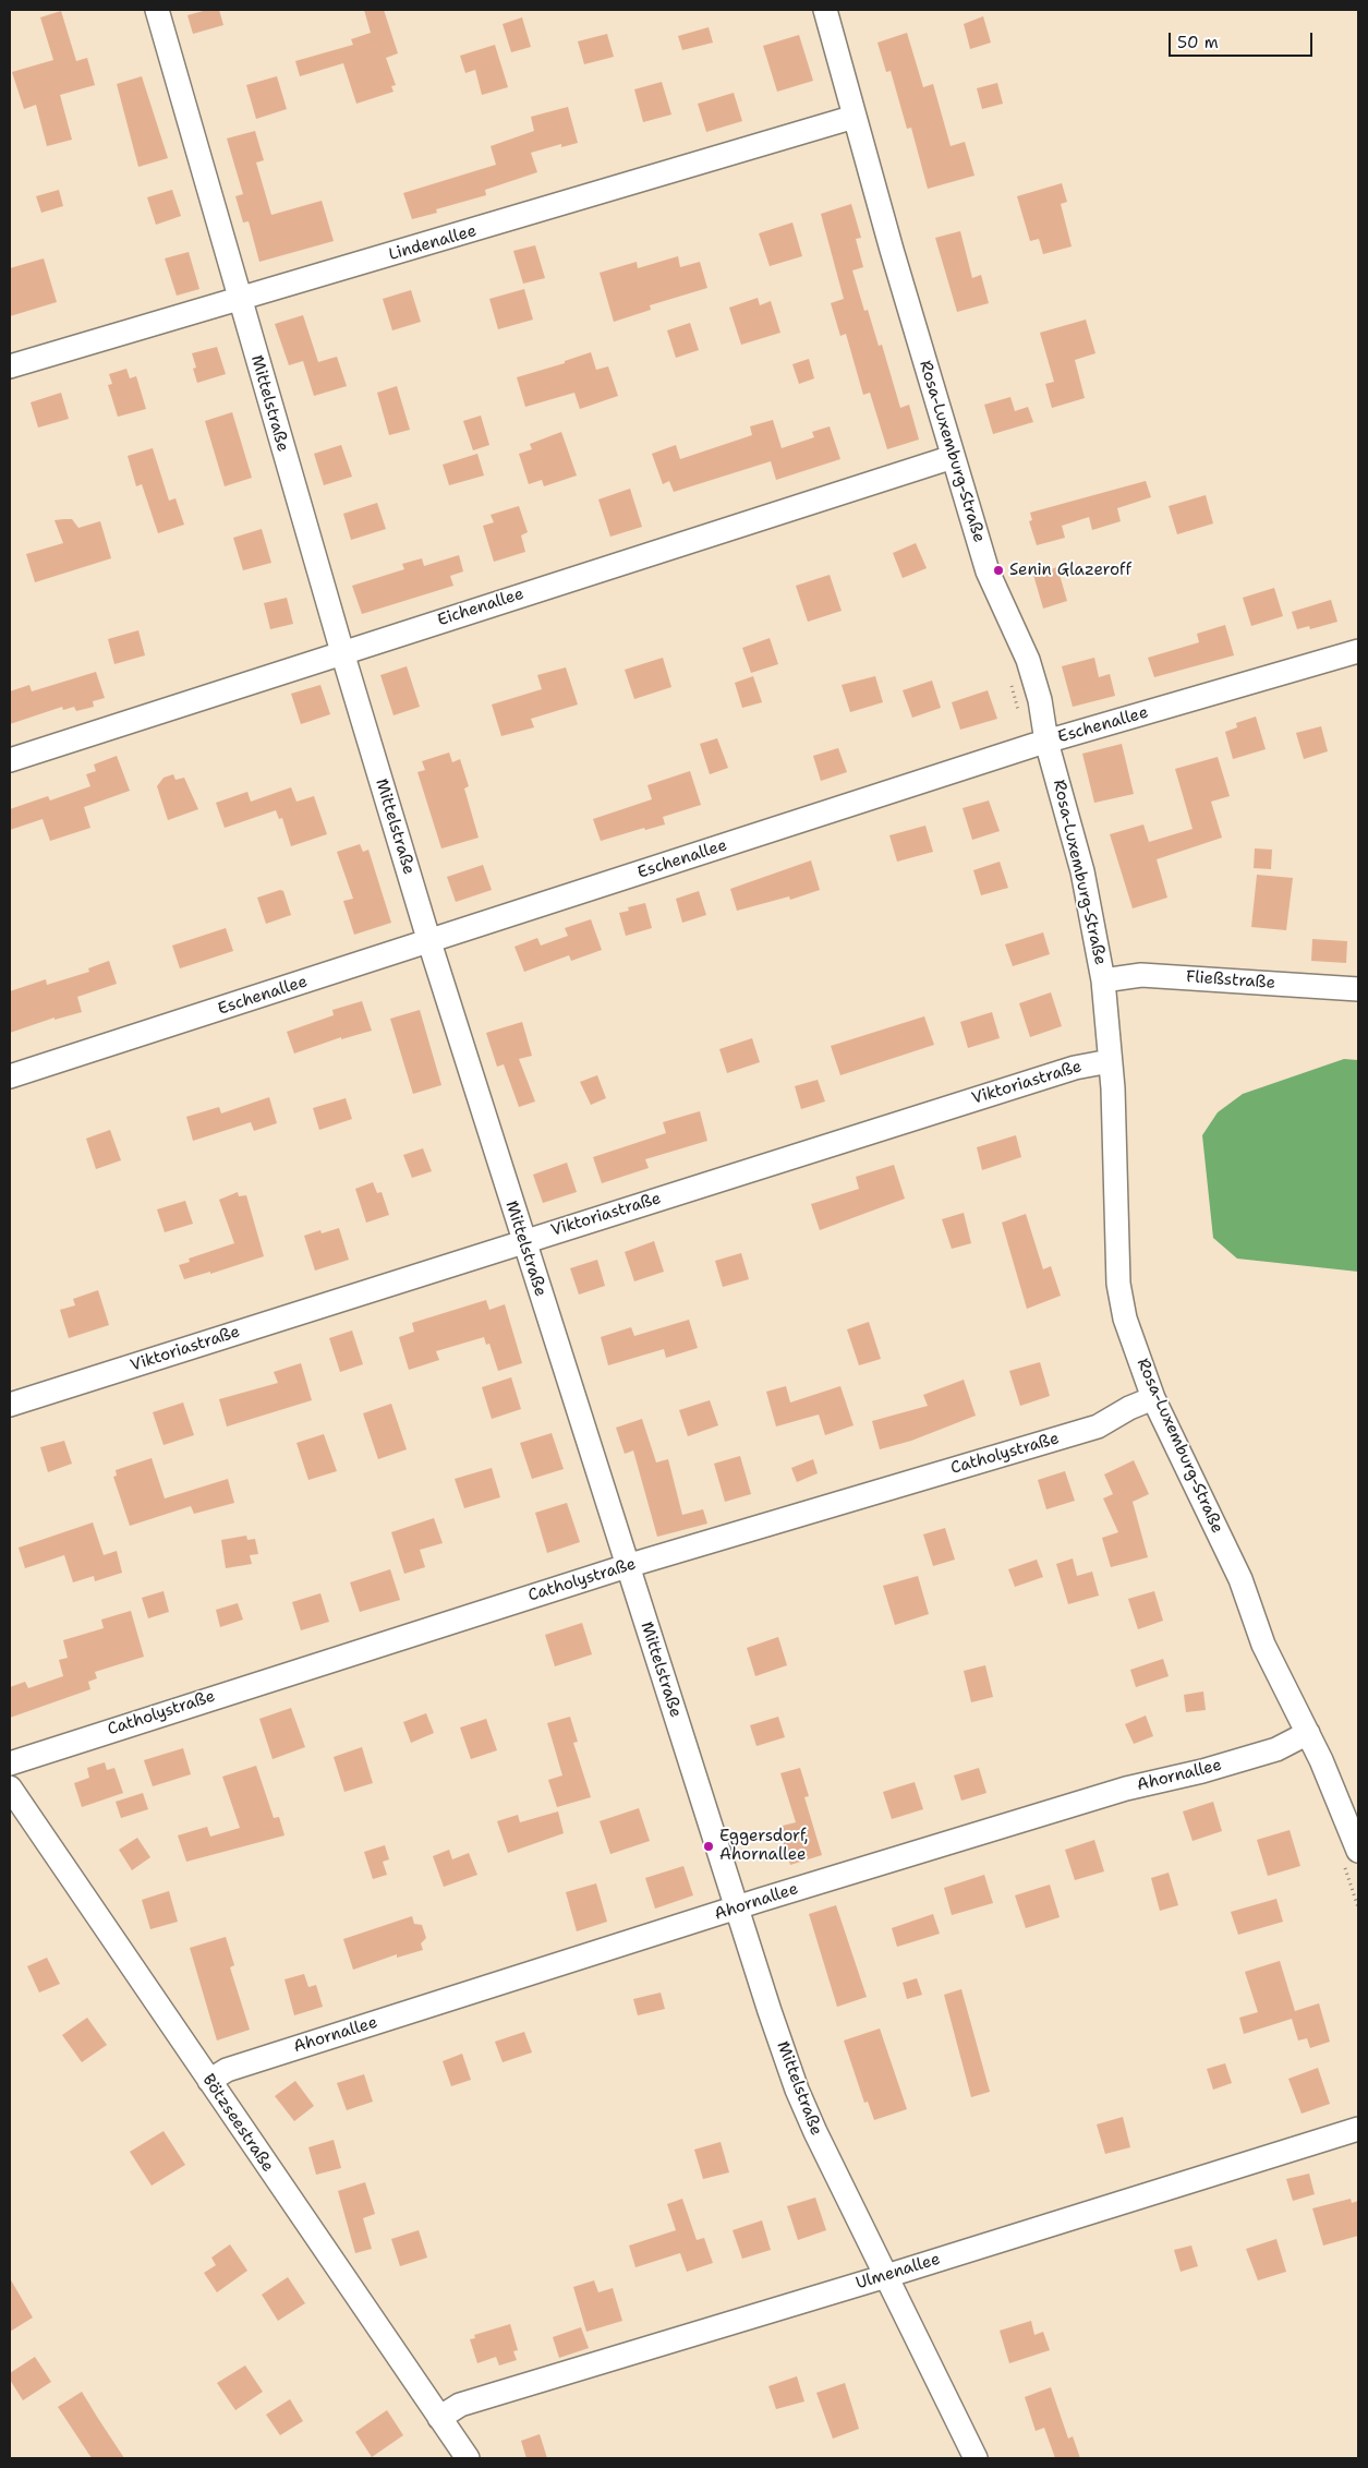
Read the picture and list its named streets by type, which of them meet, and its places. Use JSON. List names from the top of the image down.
{
  "streets": {
    "street": [
      "Lindenallee",
      "Mittelstraße",
      "Rosa-Luxemburg-Straße",
      "Eichenallee",
      "Eschenallee",
      "Fließstraße",
      "Viktoriastraße",
      "Catholystraße",
      "Ahornallee",
      "Bötzseestraße",
      "Ulmenallee"
    ]
  },
  "crossings": [
    ["Lindenallee", "Mittelstraße"],
    ["Lindenallee", "Rosa-Luxemburg-Straße"],
    ["Mittelstraße", "Eichenallee"],
    ["Mittelstraße", "Eschenallee"],
    ["Mittelstraße", "Viktoriastraße"],
    ["Mittelstraße", "Catholystraße"],
    ["Mittelstraße", "Ahornallee"],
    ["Mittelstraße", "Ulmenallee"],
    ["Rosa-Luxemburg-Straße", "Eichenallee"],
    ["Rosa-Luxemburg-Straße", "Eschenallee"],
    ["Rosa-Luxemburg-Straße", "Fließstraße"],
    ["Rosa-Luxemburg-Straße", "Viktoriastraße"],
    ["Rosa-Luxemburg-Straße", "Catholystraße"],
    ["Rosa-Luxemburg-Straße", "Ahornallee"],
    ["Ahornallee", "Bötzseestraße"],
    ["Bötzseestraße", "Ulmenallee"]
  ],
  "places": ["Senin Glazeroff", "Eggersdorf, Ahornallee"],
  "scale_bar": "50 m"
}
